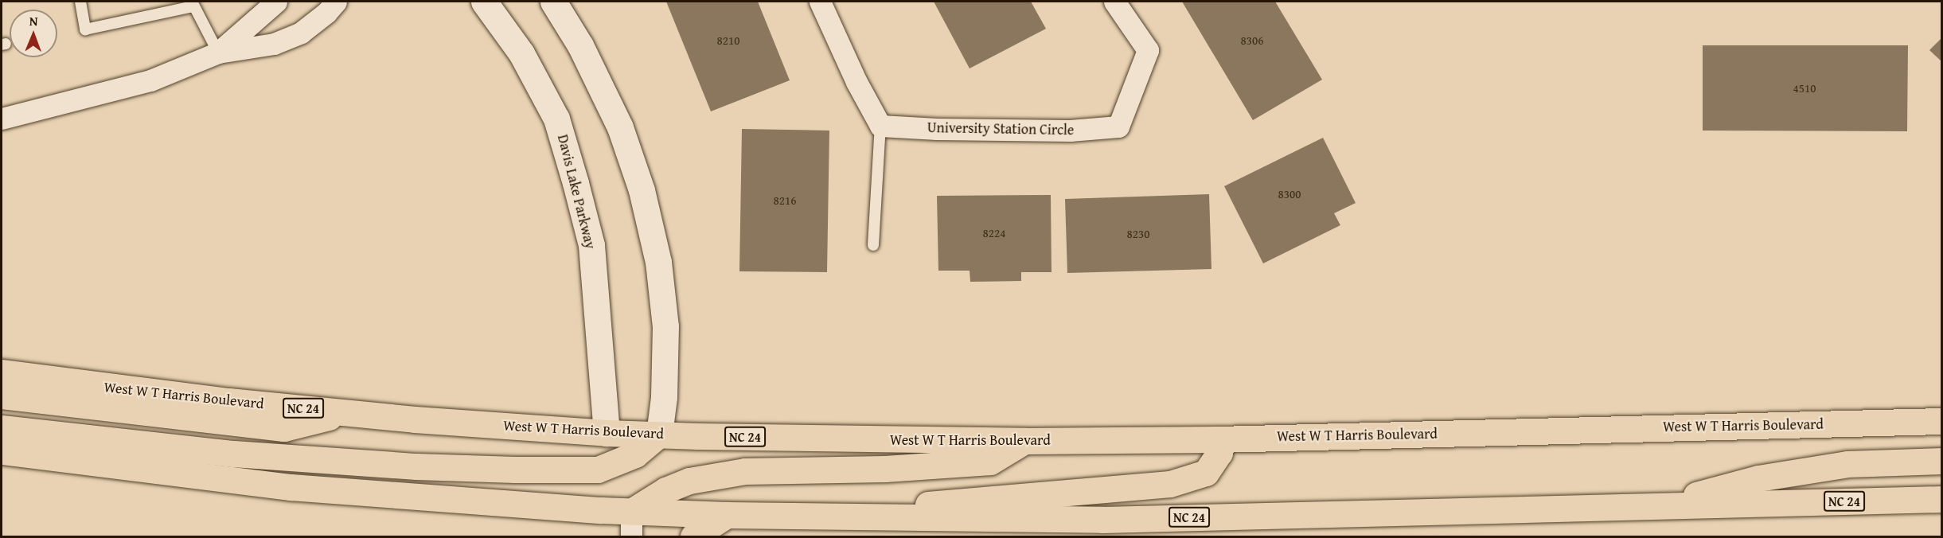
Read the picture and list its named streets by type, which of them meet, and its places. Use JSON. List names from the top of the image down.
{
  "streets": {
    "main road": ["West W T Harris Boulevard", "NC 24"],
    "street": ["University Station Circle", "Davis Lake Parkway"]
  },
  "crossings": [
    ["Davis Lake Parkway", "West W T Harris Boulevard"]
  ],
  "house_numbers": [
    "8210",
    "8306",
    "4510",
    "8300",
    "8216",
    "8224",
    "8230"
  ],
  "north": "top"
}
